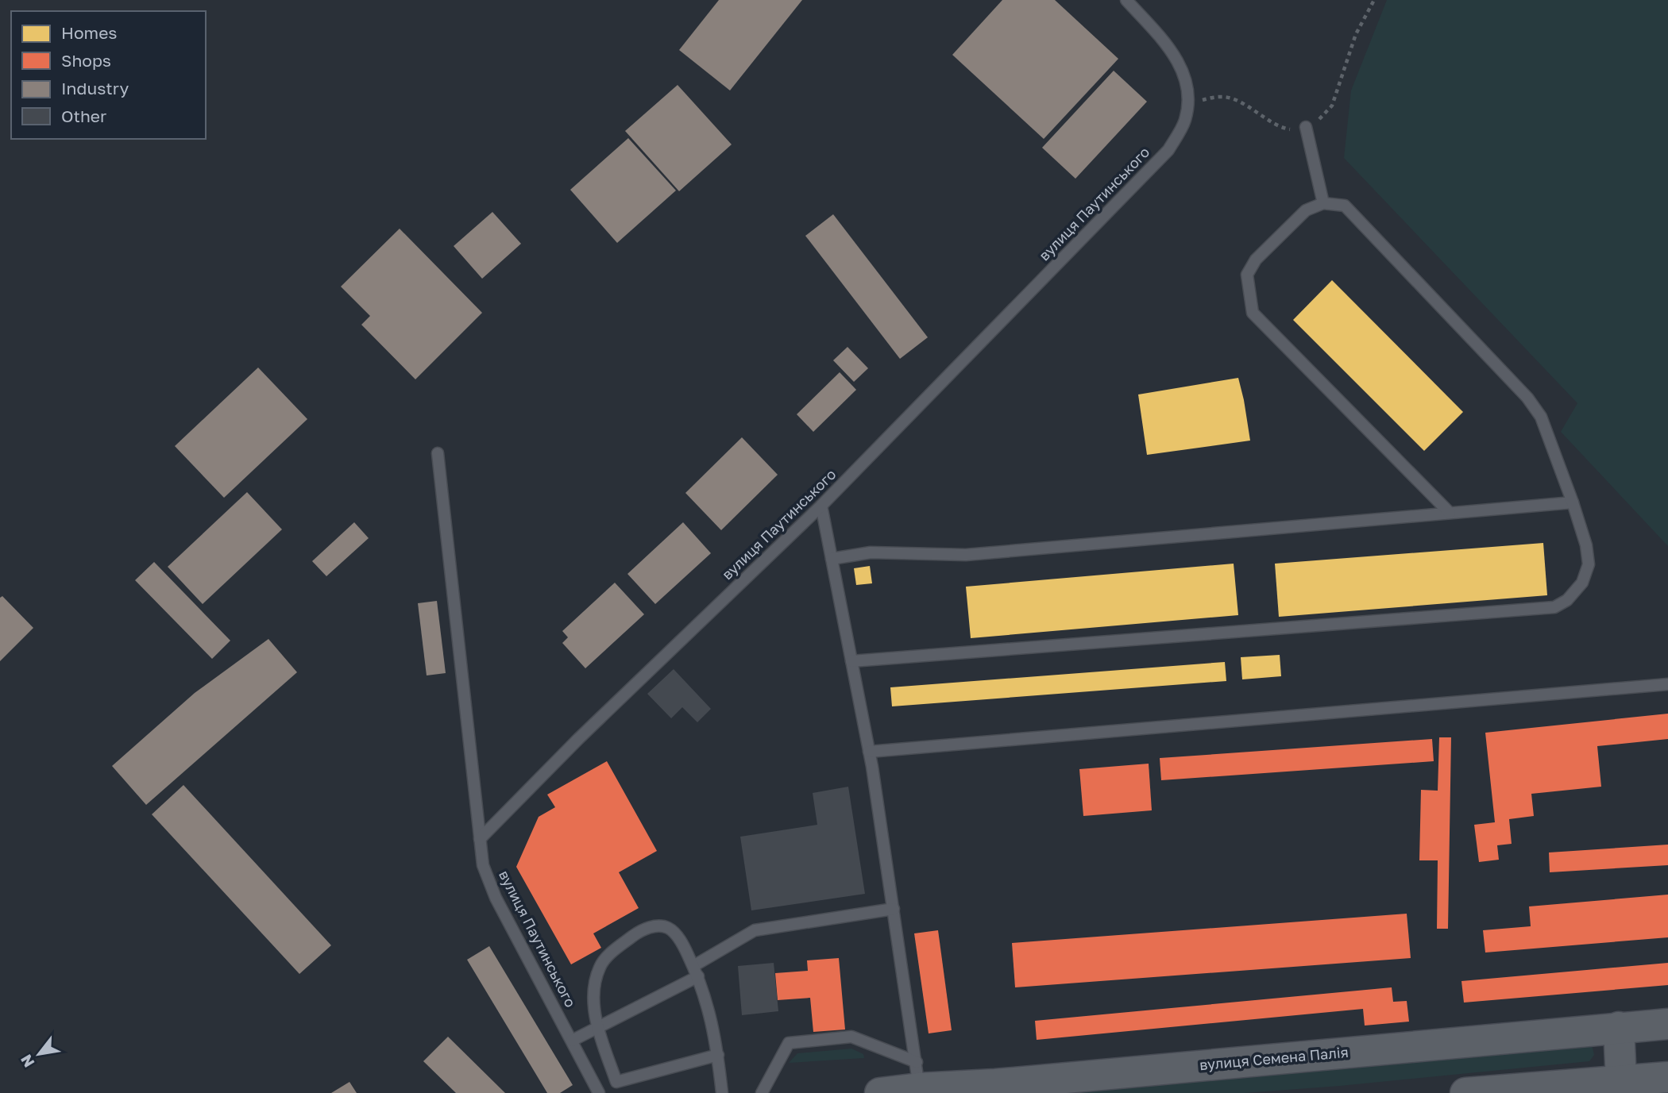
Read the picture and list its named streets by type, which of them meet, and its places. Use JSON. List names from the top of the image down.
{
  "streets": {
    "main road": ["вулиця Семена Палія"],
    "lane": ["вулиця Паутинського"]
  },
  "legend": [
    "Homes",
    "Shops",
    "Industry",
    "Other"
  ],
  "north": "bottom left"
}
